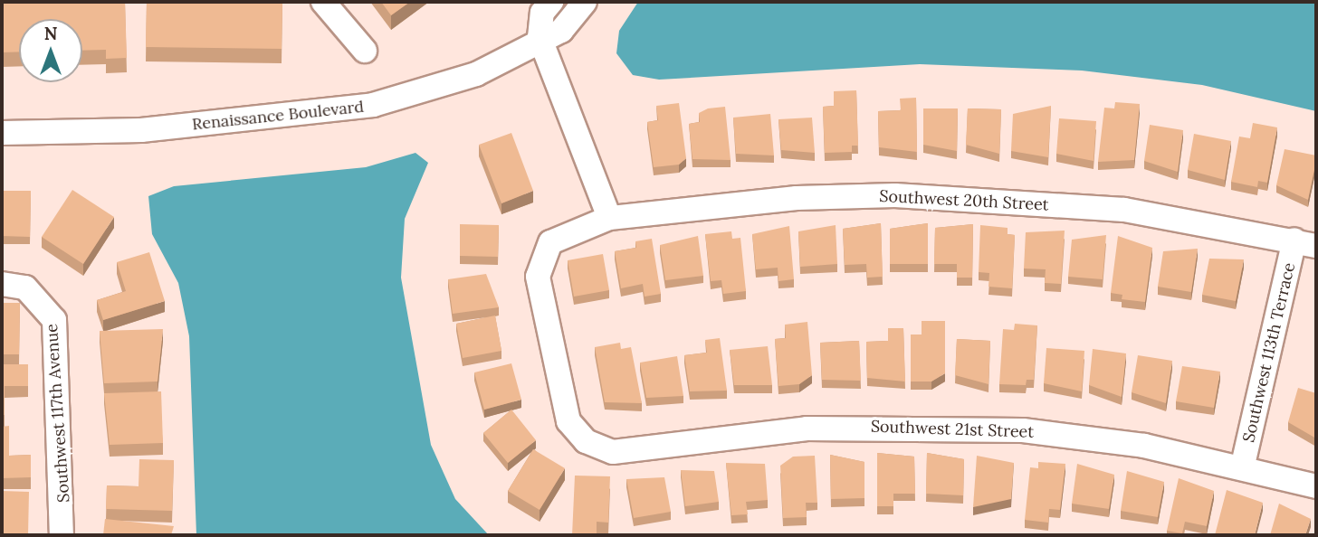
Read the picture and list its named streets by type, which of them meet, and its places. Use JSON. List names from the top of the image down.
{
  "streets": {
    "street": [
      "Renaissance Boulevard",
      "Southwest 20th Street",
      "Southwest 113th Terrace",
      "Southwest 117th Avenue",
      "Southwest 21st Street"
    ]
  },
  "crossings": [
    ["Southwest 20th Street", "Southwest 113th Terrace"],
    ["Southwest 20th Street", "Southwest 21st Street"],
    ["Southwest 113th Terrace", "Southwest 21st Street"]
  ],
  "north": "top"
}
